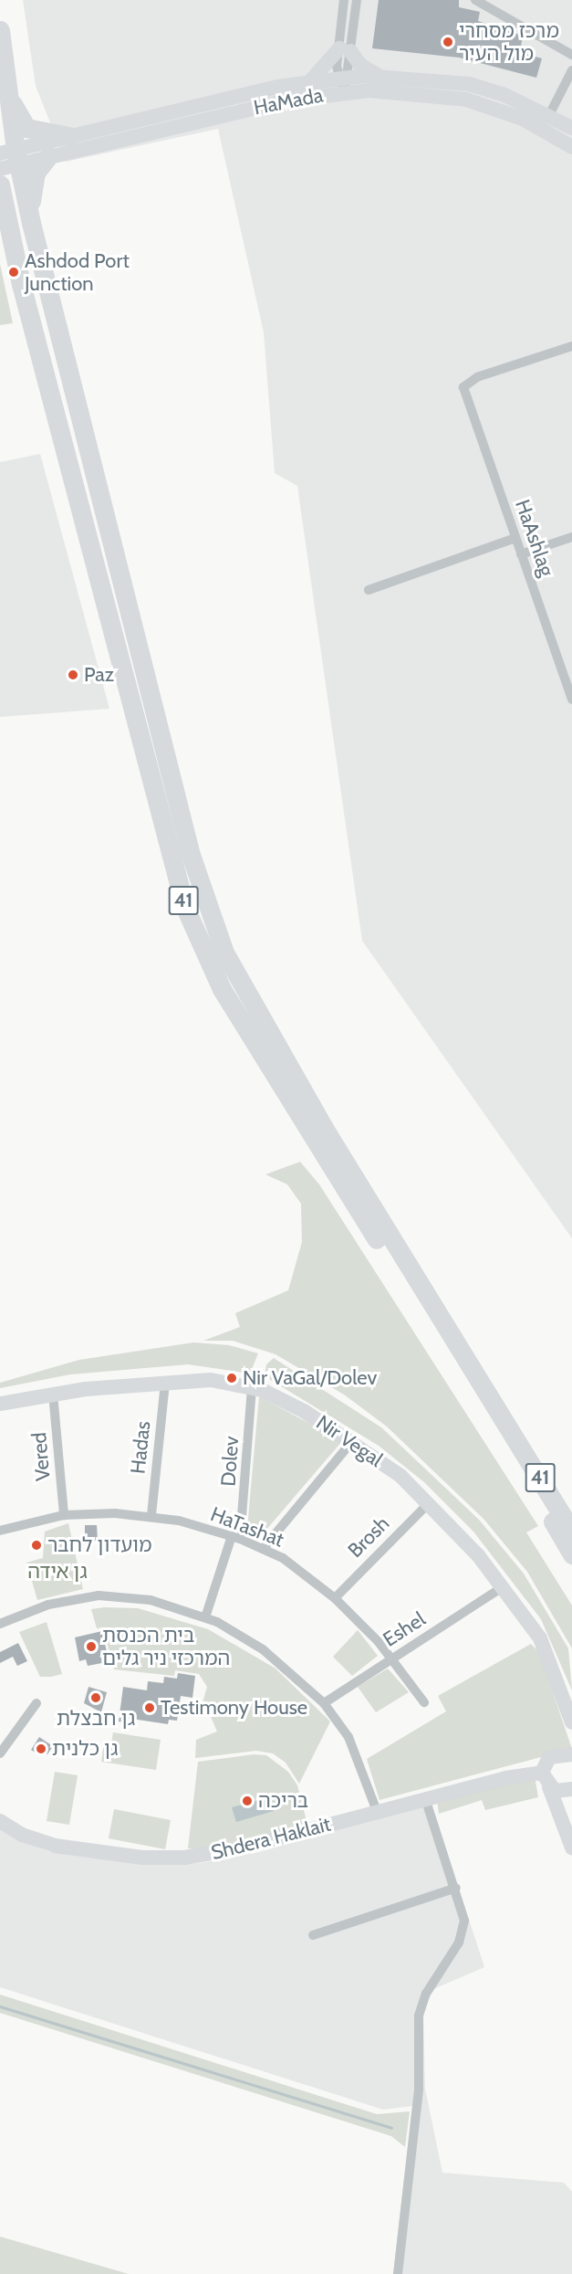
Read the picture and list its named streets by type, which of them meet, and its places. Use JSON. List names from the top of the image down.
{
  "streets": {
    "highway": ["41"],
    "street": [
      "HaMada",
      "HaAshlag",
      "Nir Vegal",
      "Hadas",
      "Vered",
      "Dolev",
      "HaTashat",
      "Brosh",
      "Eshel",
      "Shdera Haklait"
    ]
  },
  "crossings": [
    ["HaMada", "41"],
    ["Nir Vegal", "Hadas"],
    ["Nir Vegal", "Vered"],
    ["Nir Vegal", "Dolev"],
    ["Nir Vegal", "Brosh"],
    ["Nir Vegal", "Eshel"],
    ["Hadas", "HaTashat"],
    ["Vered", "HaTashat"],
    ["Dolev", "HaTashat"],
    ["HaTashat", "Brosh"],
    ["HaTashat", "Eshel"]
  ],
  "parks": ["גן אידה"],
  "places": [
    "מרכז מסחרי מול העיר",
    "Ashdod Port Junction",
    "Paz",
    "Nir VaGal/Dolev",
    "מועדון לחבר",
    "בית הכנסת המרכזי ניר גלים",
    "גן חבצלת",
    "Testimony House",
    "גן כלנית",
    "בריכה"
  ]
}
